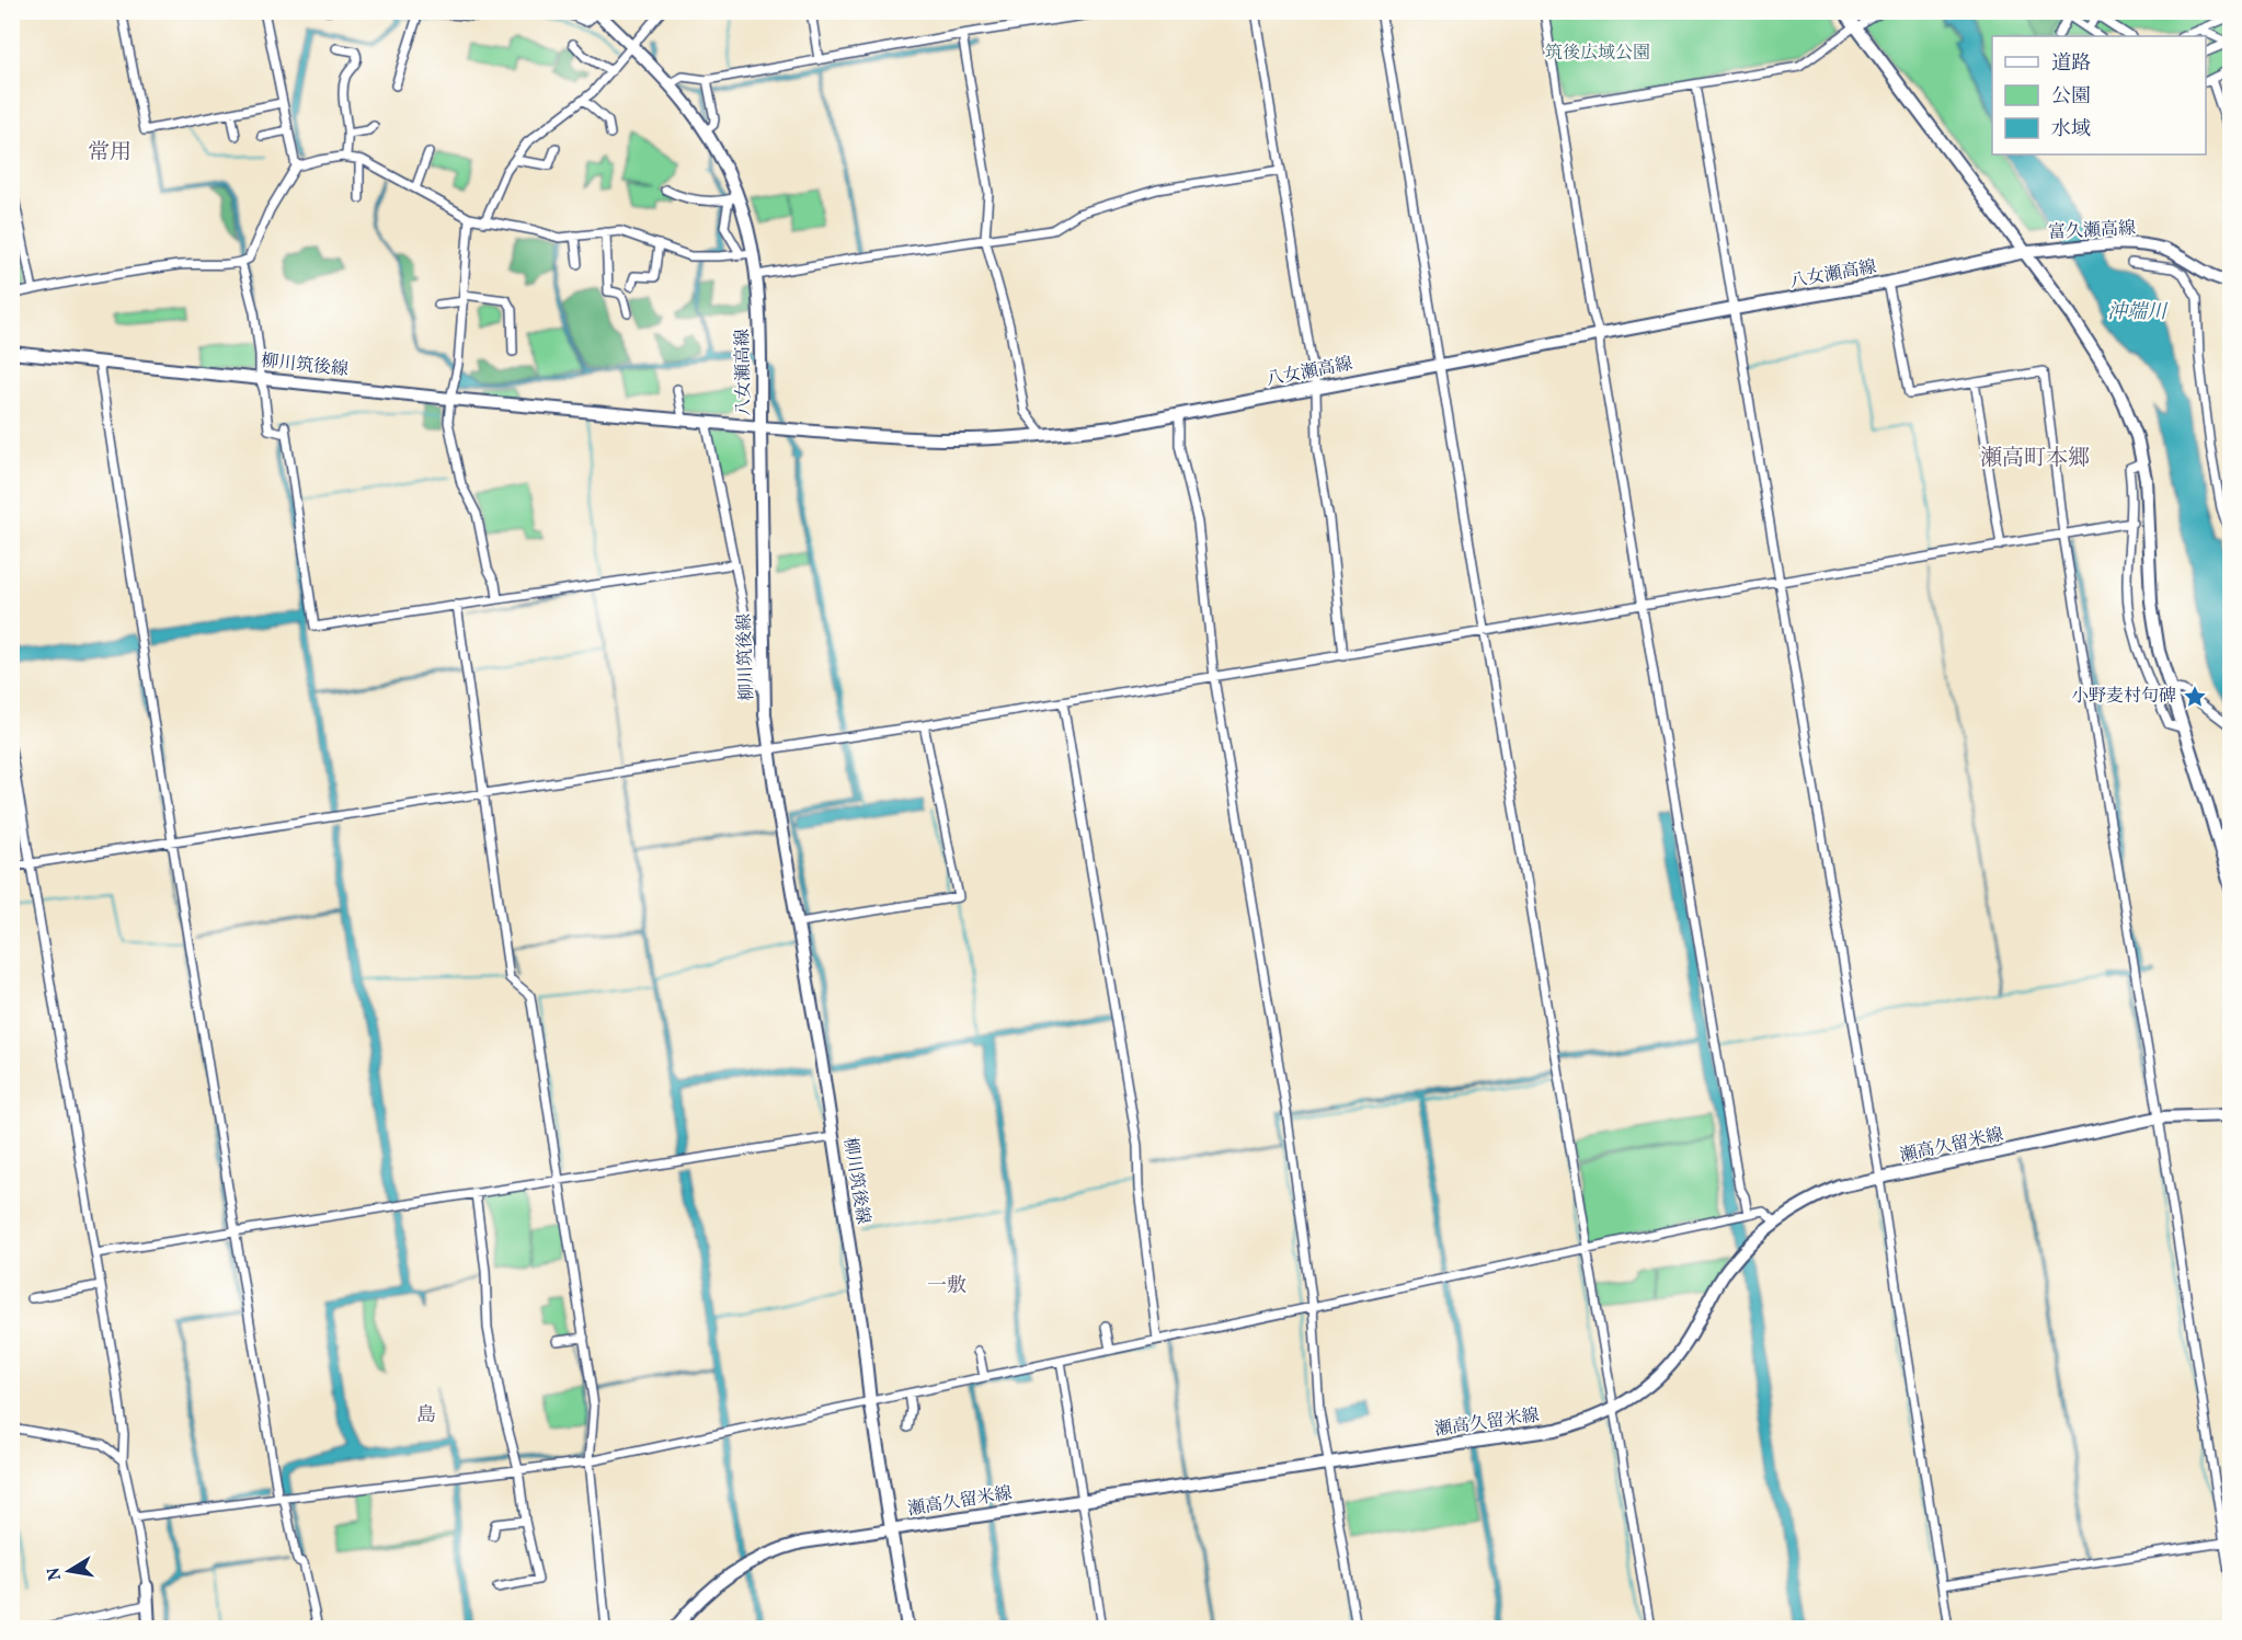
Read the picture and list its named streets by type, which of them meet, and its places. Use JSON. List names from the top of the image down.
{
  "streets": {
    "main road": [
      "富久瀬高線",
      "八女瀬高線",
      "柳川筑後線",
      "瀬高久留米線"
    ]
  },
  "crossings": [
    ["富久瀬高線", "八女瀬高線"],
    ["八女瀬高線", "柳川筑後線"],
    ["柳川筑後線", "瀬高久留米線"]
  ],
  "districts": [
    "常用",
    "瀬高町本郷",
    "一敷",
    "島"
  ],
  "water": ["沖端川"],
  "parks": ["筑後広域公園"],
  "places": {
    "place": ["小野麦村句碑"]
  },
  "legend": ["道路", "公園", "水域"],
  "north": "left"
}
